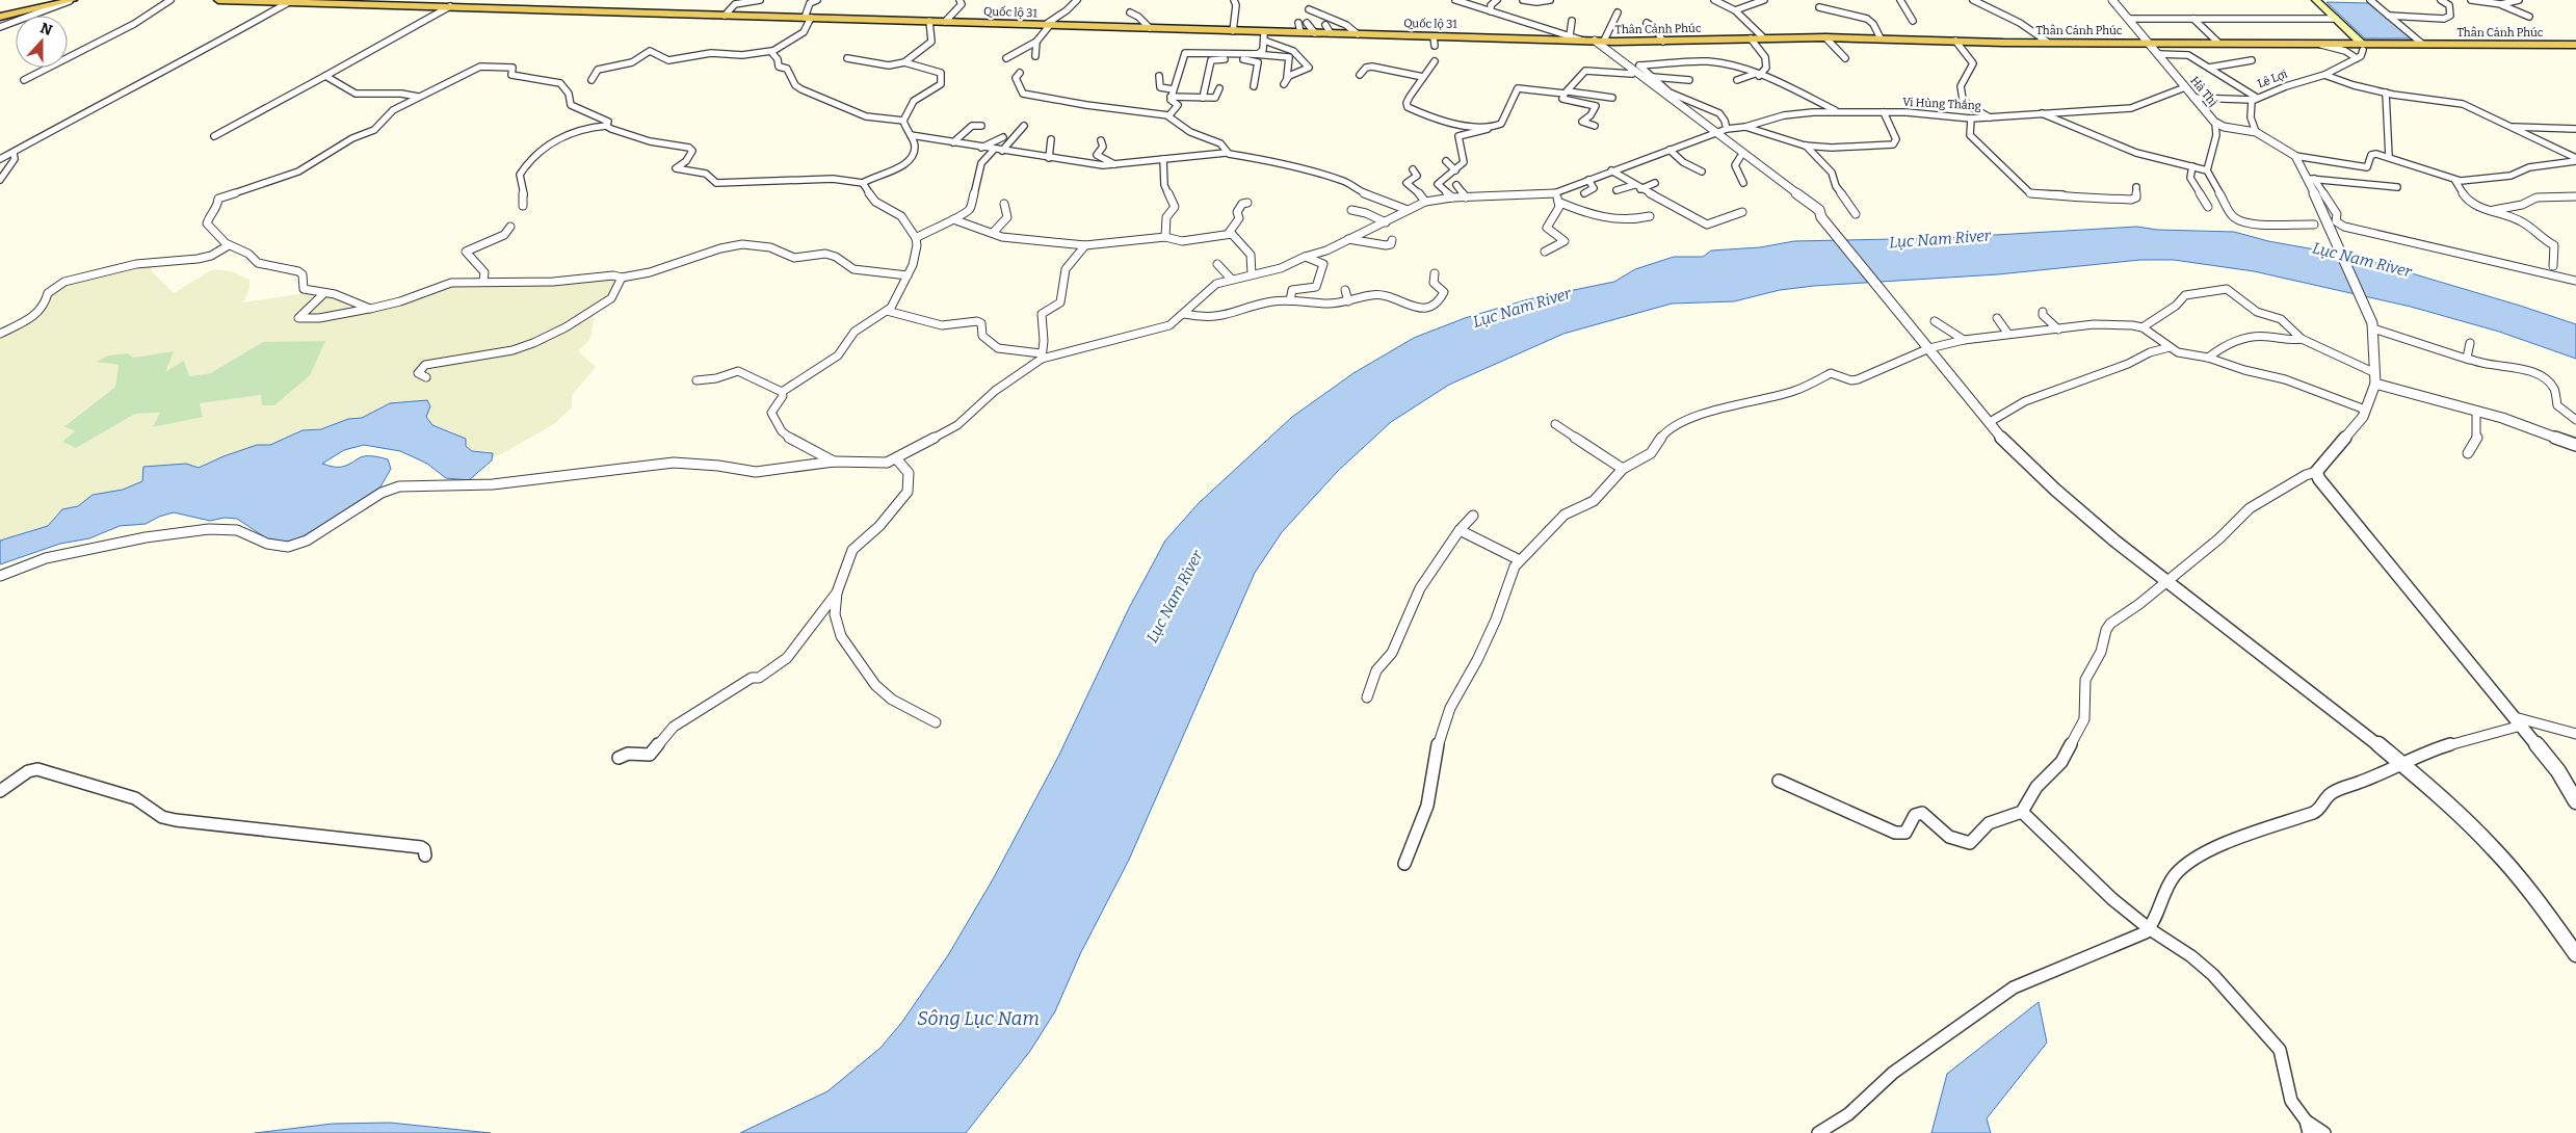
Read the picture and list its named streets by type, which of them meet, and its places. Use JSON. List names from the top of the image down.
{
  "streets": {
    "highway": ["Quốc lộ 31", "Thân Cảnh Phúc"],
    "street": ["Lê Lợi", "Hà Thị", "Vi Hùng Thắng"]
  },
  "crossings": [
    ["Quốc lộ 31", "Thân Cảnh Phúc"],
    ["Thân Cảnh Phúc", "Lê Lợi"],
    ["Thân Cảnh Phúc", "Hà Thị"],
    ["Lê Lợi", "Hà Thị"],
    ["Hà Thị", "Vi Hùng Thắng"]
  ],
  "water": ["Lục Nam River", "Sông Lục Nam"],
  "north": "top"
}
